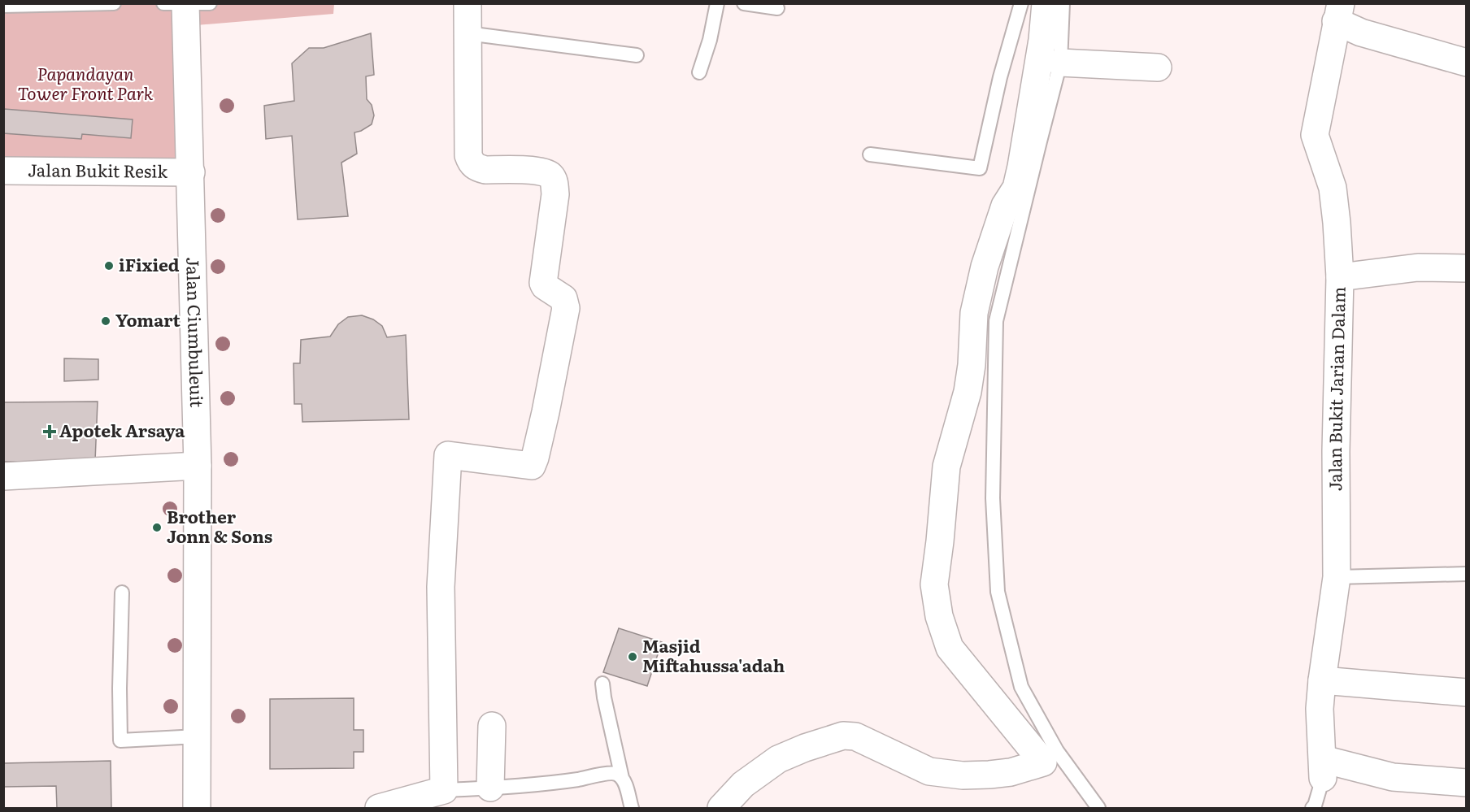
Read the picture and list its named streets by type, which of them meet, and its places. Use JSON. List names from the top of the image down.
{
  "streets": {
    "street": ["Jalan Bukit Resik", "Jalan Ciumbuleuit", "Jalan Bukit Jarian Dalam"]
  },
  "crossings": [
    ["Jalan Bukit Resik", "Jalan Ciumbuleuit"]
  ],
  "parks": ["Papandayan Tower Front Park"],
  "places": {
    "other": [
      "iFixied",
      "Yomart",
      "Brother Jonn & Sons",
      "Masjid Miftahussa'adah"
    ],
    "health": ["Apotek Arsaya"]
  }
}
